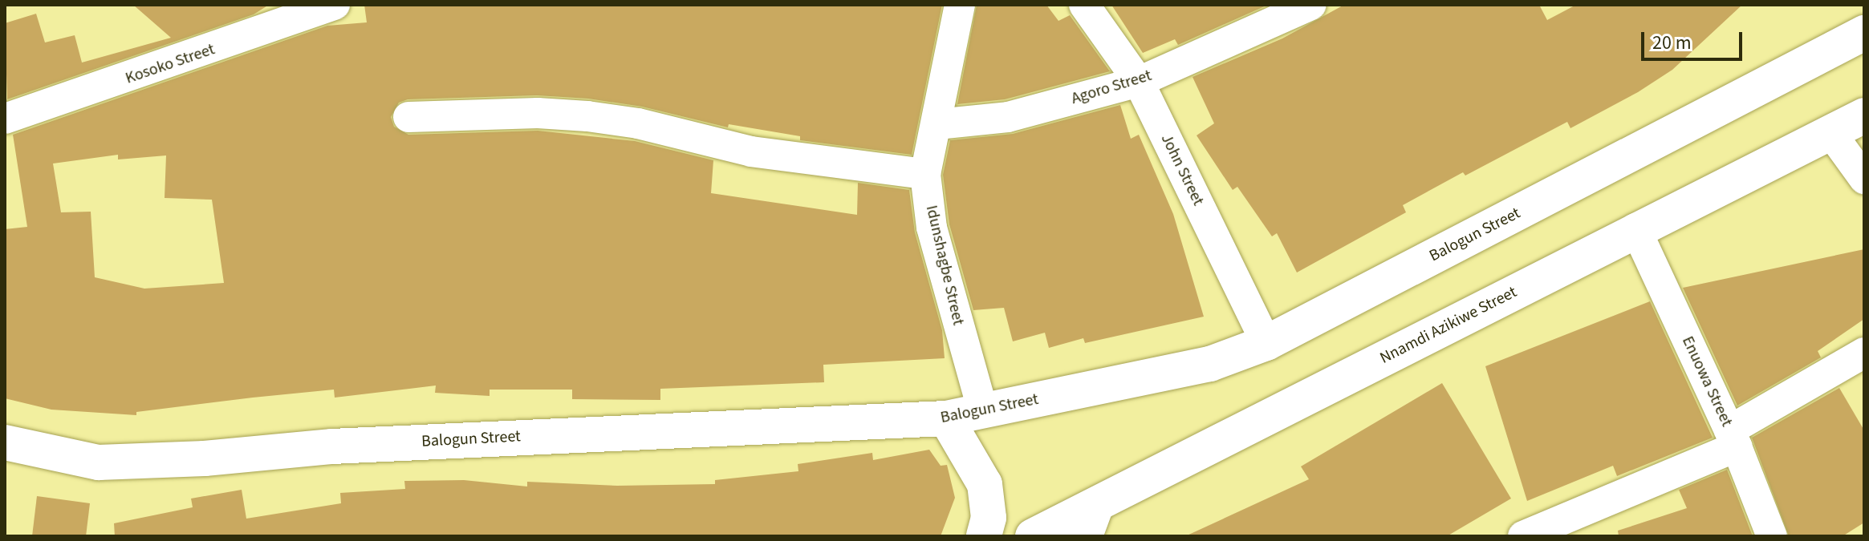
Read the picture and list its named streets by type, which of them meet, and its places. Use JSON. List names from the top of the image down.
{
  "streets": {
    "main road": ["Balogun Street", "Nnamdi Azikiwe Street"],
    "street": [
      "Kosoko Street",
      "Agoro Street",
      "John Street",
      "Idunshagbe Street",
      "Enuowa Street"
    ]
  },
  "crossings": [
    ["Agoro Street", "John Street"],
    ["Agoro Street", "Idunshagbe Street"],
    ["John Street", "Balogun Street"],
    ["Balogun Street", "Idunshagbe Street"],
    ["Nnamdi Azikiwe Street", "Enuowa Street"]
  ],
  "scale_bar": "20 m"
}
